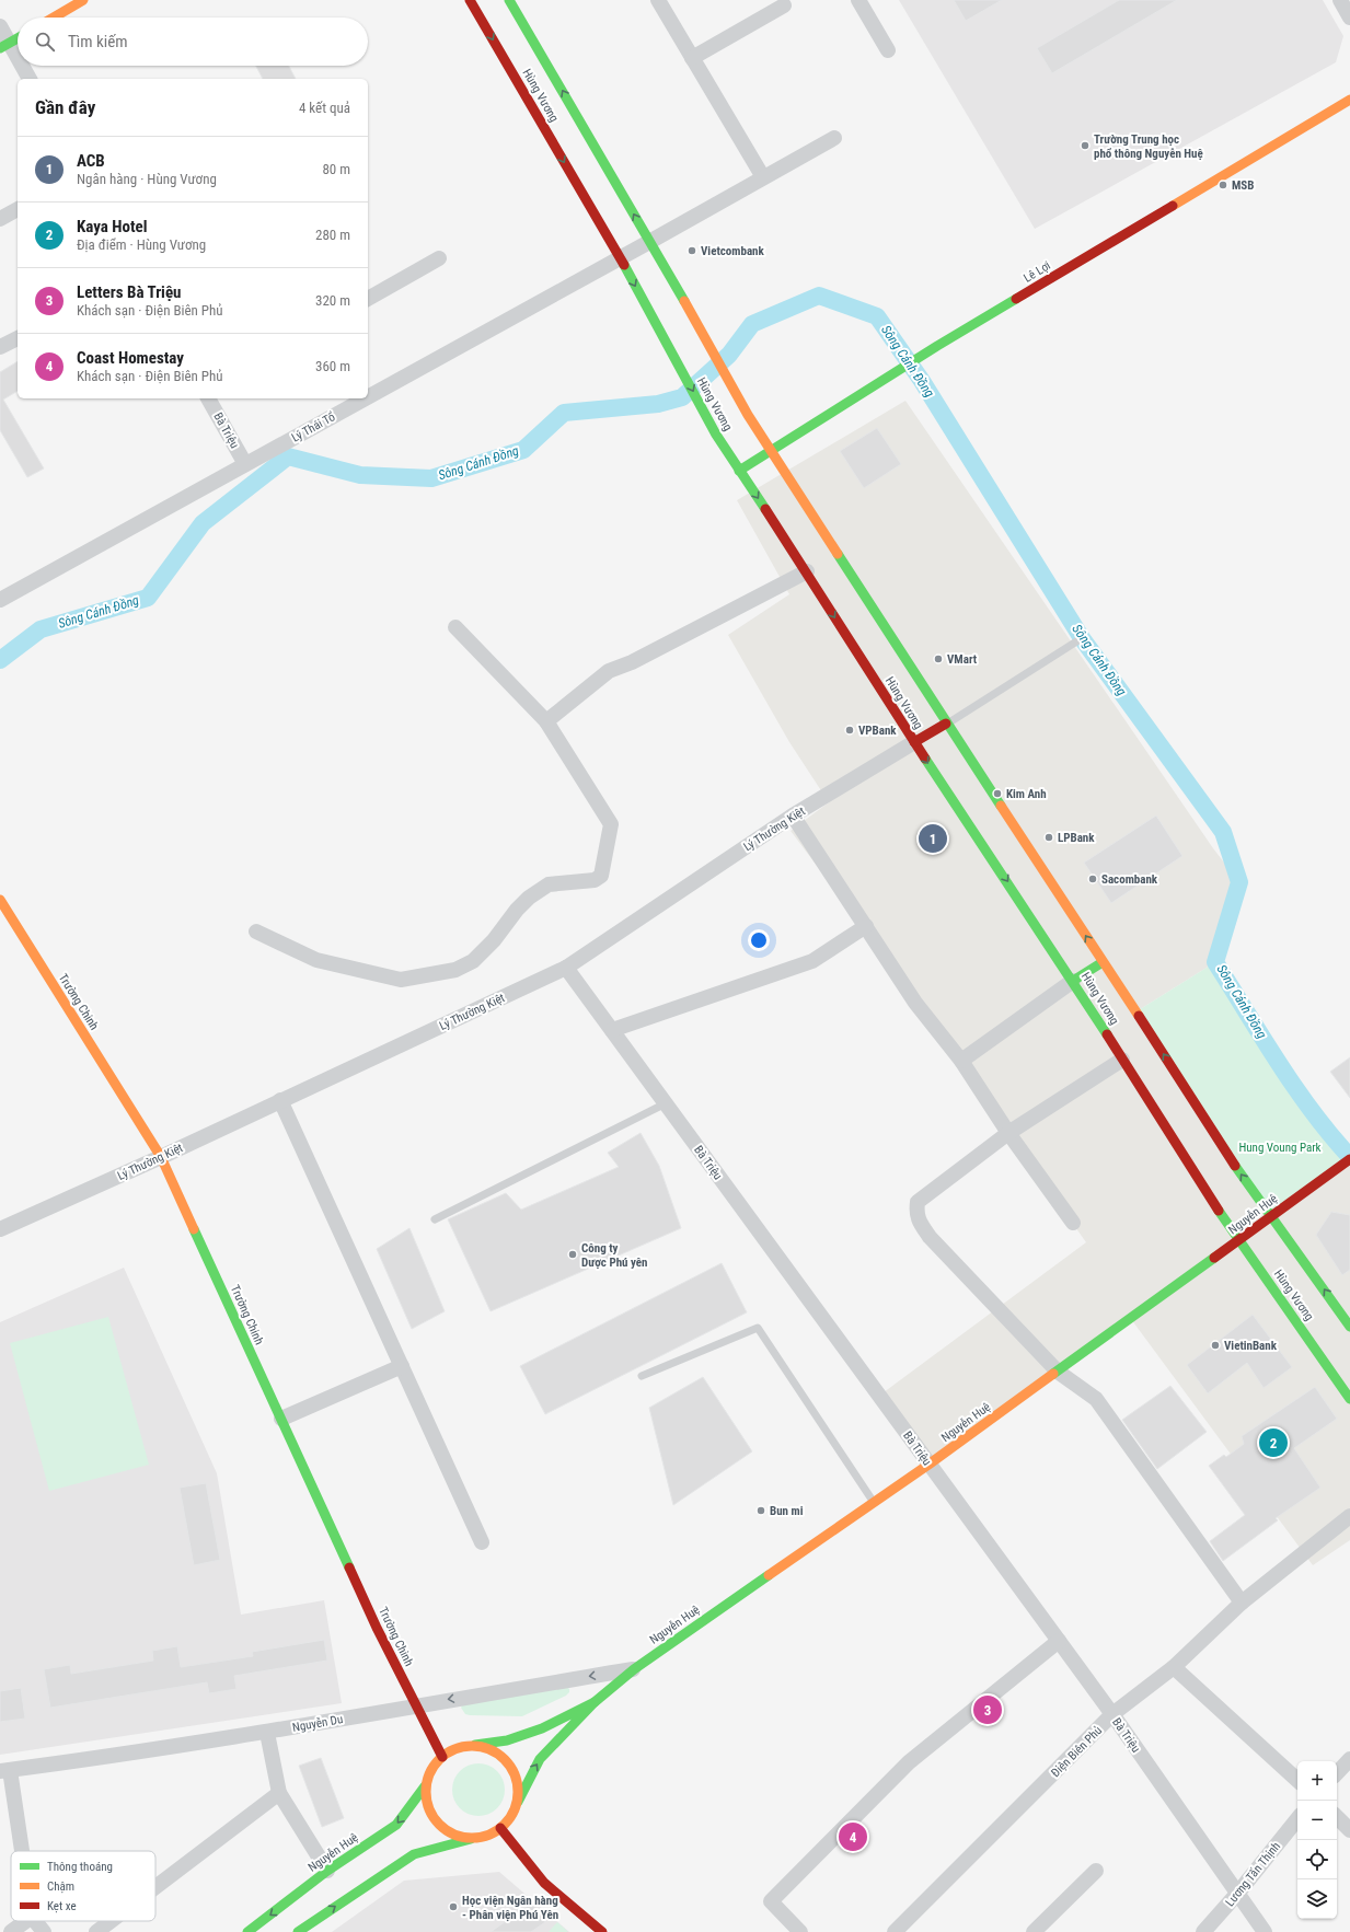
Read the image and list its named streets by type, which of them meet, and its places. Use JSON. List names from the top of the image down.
{
  "streets": {
    "main road": [
      "Hùng Vương",
      "Lê Lợi",
      "Trường Chinh",
      "Nguyễn Huệ"
    ],
    "street": [
      "Lý Thái Tổ",
      "Bà Triệu",
      "Lý Thường Kiệt",
      "Nguyễn Du",
      "Điện Biên Phủ",
      "Lương Tấn Thịnh"
    ]
  },
  "crossings": [
    ["Hùng Vương", "Lê Lợi"],
    ["Hùng Vương", "Lý Thái Tổ"],
    ["Hùng Vương", "Lý Thường Kiệt"],
    ["Hùng Vương", "Nguyễn Huệ"],
    ["Lý Thái Tổ", "Bà Triệu"],
    ["Bà Triệu", "Lý Thường Kiệt"],
    ["Bà Triệu", "Nguyễn Huệ"],
    ["Bà Triệu", "Điện Biên Phủ"],
    ["Bà Triệu", "Lương Tấn Thịnh"],
    ["Lý Thường Kiệt", "Trường Chinh"],
    ["Trường Chinh", "Nguyễn Huệ"],
    ["Trường Chinh", "Nguyễn Du"],
    ["Nguyễn Huệ", "Nguyễn Du"]
  ],
  "water": ["Sông Cánh Đồng"],
  "parks": ["Hung Voung Park"],
  "places": [
    "Trường Trung học phổ thông Nguyễn Huệ",
    "MSB",
    "Vietcombank",
    "VMart",
    "VPBank",
    "Kim Anh",
    "LPBank",
    "Sacombank",
    "Công ty Dược Phú yên",
    "VietinBank",
    "Bun mi",
    "Học viện Ngân hàng - Phân viện Phú Yên"
  ],
  "legend": ["Thông thoáng", "Chậm", "Kẹt xe"],
  "page": {
    "search": "Tìm kiếm",
    "heading": ["Gần đây", "4 kết quả"],
    "list": [
      {
        "mark": "1",
        "name": "ACB",
        "note": "Ngân hàng · Hùng Vương",
        "value": "80 m"
      },
      {
        "mark": "2",
        "name": "Kaya Hotel",
        "note": "Địa điểm · Hùng Vương",
        "value": "280 m"
      },
      {
        "mark": "3",
        "name": "Letters Bà Triệu",
        "note": "Khách sạn · Điện Biên Phủ",
        "value": "320 m"
      },
      {
        "mark": "4",
        "name": "Coast Homestay",
        "note": "Khách sạn · Điện Biên Phủ",
        "value": "360 m"
      }
    ],
    "pins": [
      "1",
      "2",
      "3",
      "4"
    ],
    "map_buttons": ["+", "−"]
  }
}
